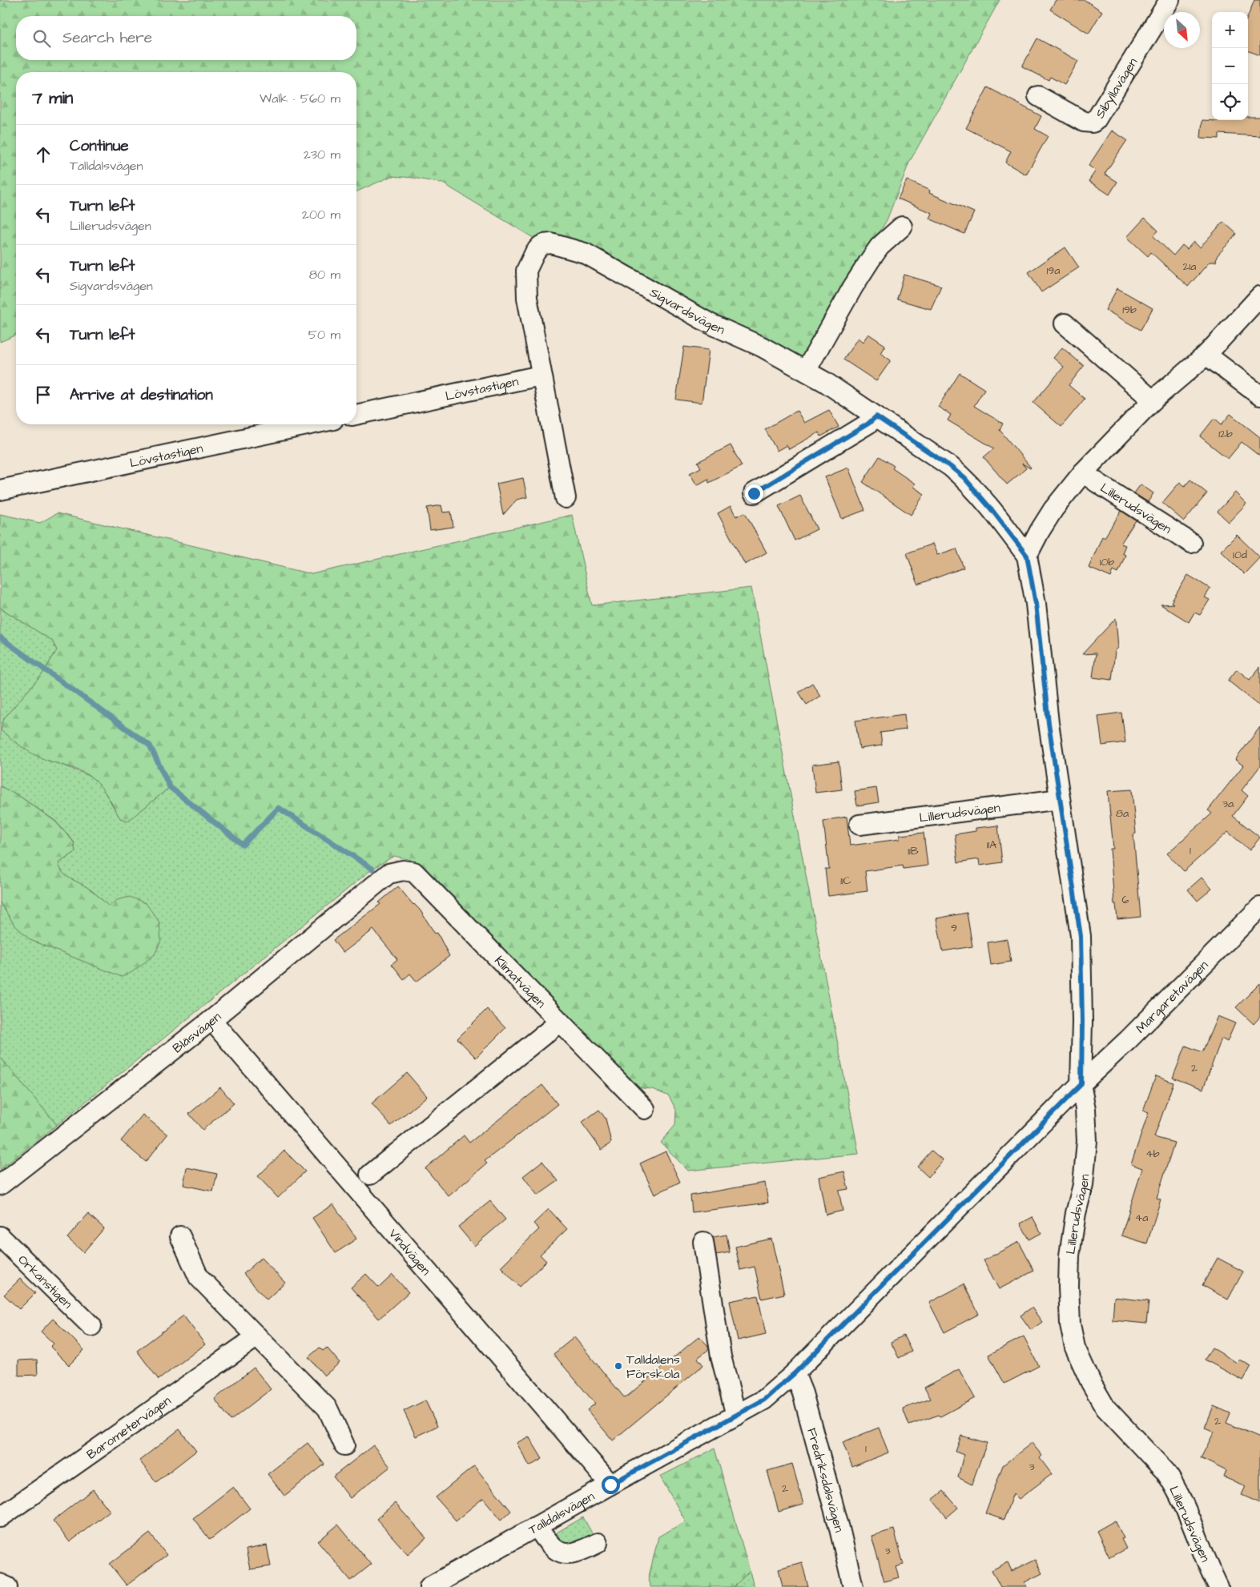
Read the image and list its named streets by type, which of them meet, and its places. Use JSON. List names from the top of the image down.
{
  "streets": {
    "street": [
      "Sibyllavägen",
      "Sigvardsvägen",
      "Lövstastigen",
      "Lillerudsvägen",
      "Klimatvägen",
      "Margaretavägen",
      "Blåsvägen",
      "Vindvägen",
      "Orkanstigen",
      "Barometervägen",
      "Fredriksdalsvägen",
      "Talldalsvägen"
    ]
  },
  "crossings": [
    ["Sigvardsvägen", "Lövstastigen"],
    ["Sigvardsvägen", "Lillerudsvägen"],
    ["Lillerudsvägen", "Margaretavägen"],
    ["Lillerudsvägen", "Talldalsvägen"],
    ["Klimatvägen", "Blåsvägen"],
    ["Margaretavägen", "Talldalsvägen"],
    ["Blåsvägen", "Vindvägen"],
    ["Vindvägen", "Talldalsvägen"],
    ["Fredriksdalsvägen", "Talldalsvägen"]
  ],
  "places": ["Talldalens Förskola"],
  "house_numbers": [
    "21a",
    "19a",
    "19b",
    "12b",
    "10d",
    "10b",
    "3a",
    "8a",
    "11A",
    "1",
    "11B",
    "11C",
    "6",
    "9",
    "2",
    "4b",
    "4a",
    "2",
    "1",
    "3",
    "2",
    "3"
  ],
  "north": "bottom right",
  "page": {
    "map_buttons": ["+", "−"],
    "search": "Search here",
    "heading": ["7 min", "Walk · 560 m"],
    "list": [
      ["Continue", "Talldalsvägen", "230 m"],
      ["Turn left", "Lillerudsvägen", "200 m"],
      ["Turn left", "Sigvardsvägen", "80 m"],
      ["Turn left", "50 m"],
      "Arrive at destination"
    ]
  }
}
